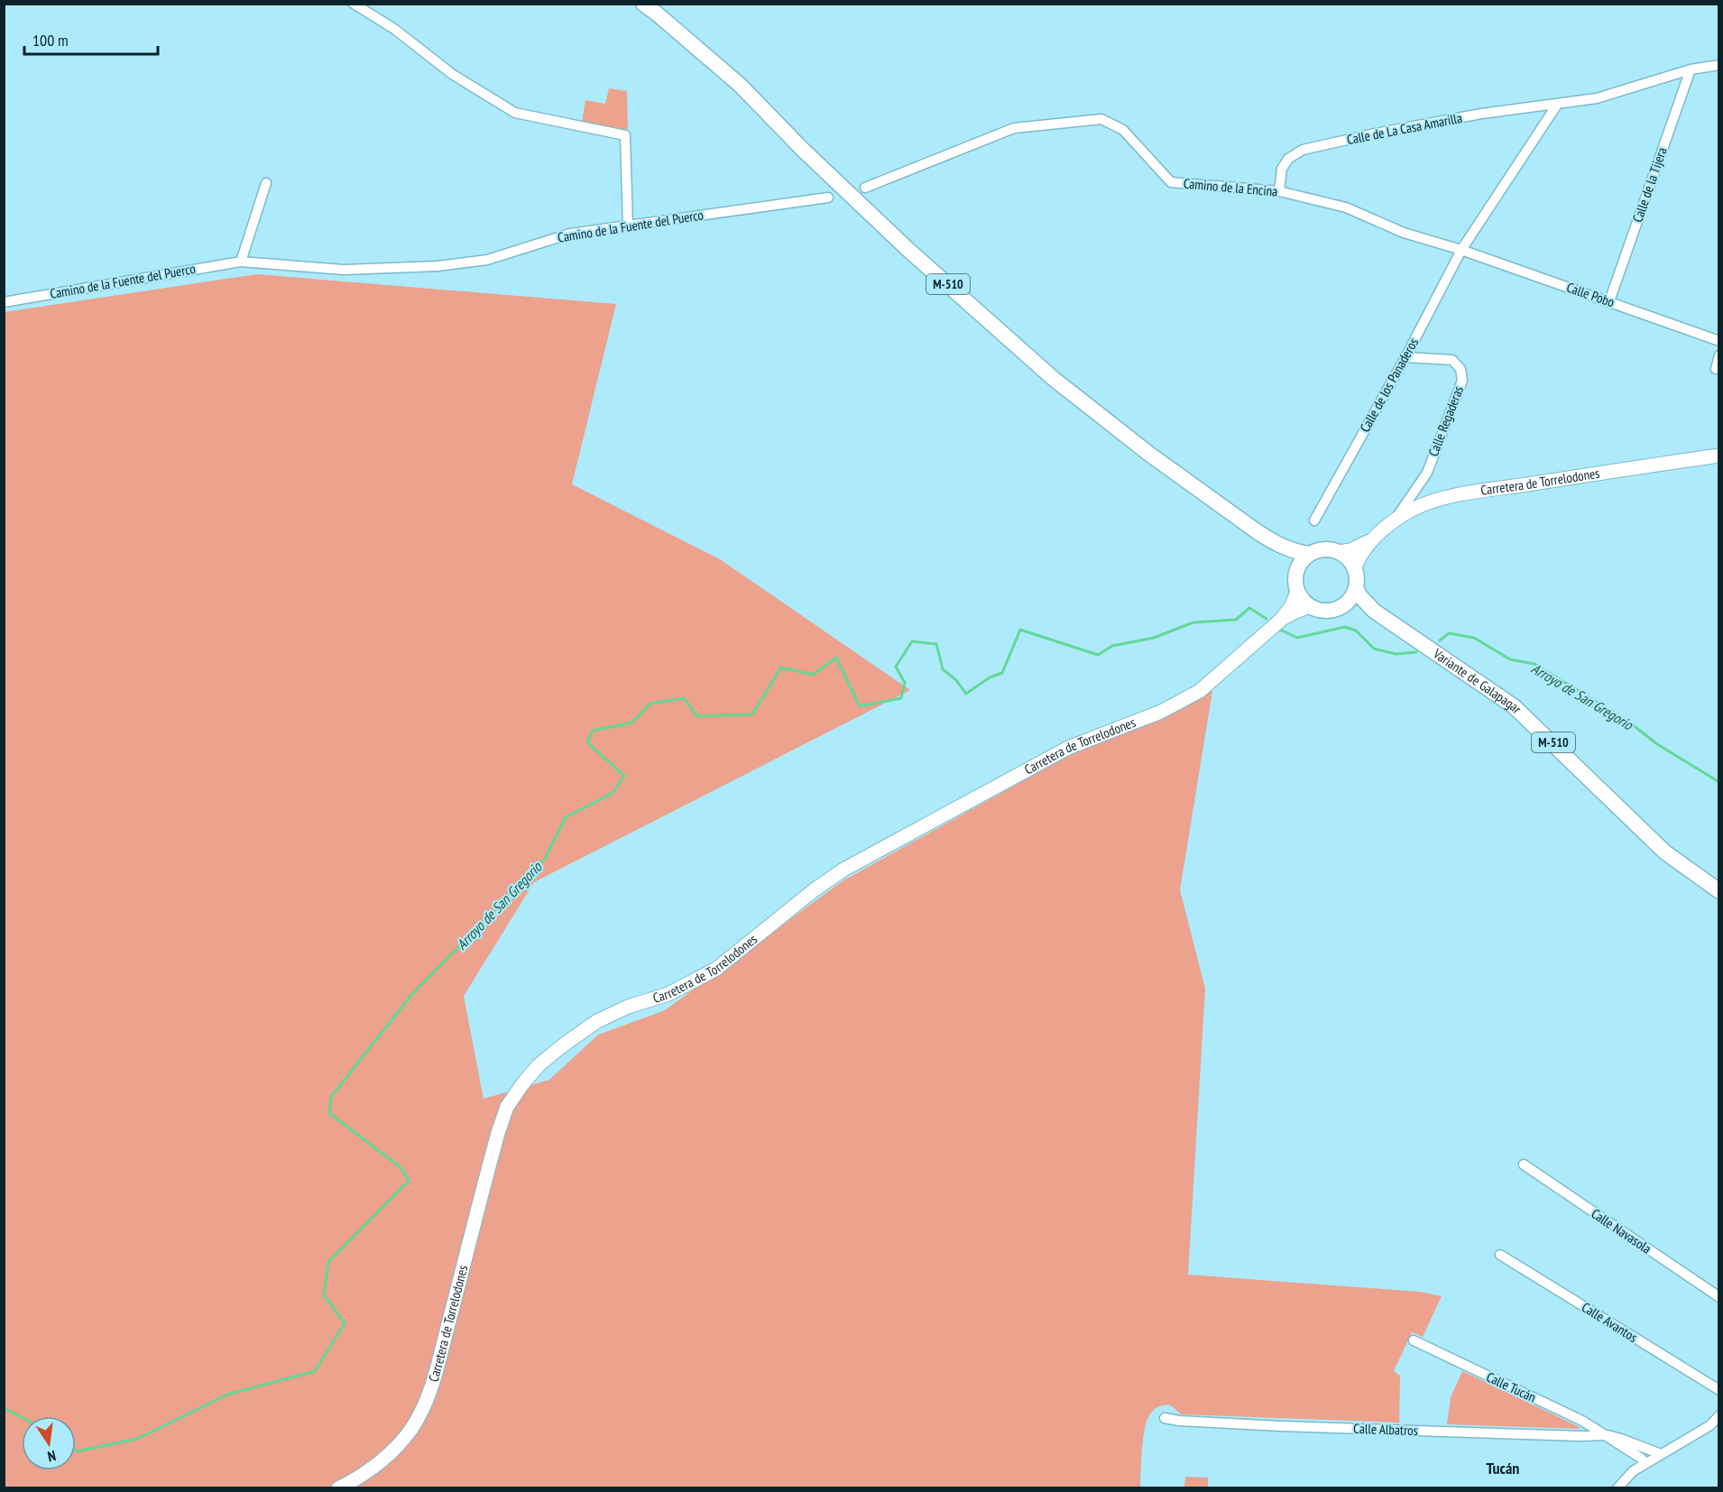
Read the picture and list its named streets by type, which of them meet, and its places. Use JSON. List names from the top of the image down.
{
  "streets": {
    "main road": ["M-510", "Carretera de Torrelodones", "Variante de Galapagar"],
    "street": [
      "Calle de La Casa Amarilla",
      "Calle de la Tijera",
      "Camino de la Encina",
      "Camino de la Fuente del Puerco",
      "Calle Pobo",
      "Calle de los Panaderos",
      "Calle Regaderas",
      "Calle Navasola",
      "Calle Avantos",
      "Calle Tucán",
      "Calle Albatros"
    ]
  },
  "crossings": [
    ["Calle de La Casa Amarilla", "Calle de la Tijera"],
    ["Calle de La Casa Amarilla", "Camino de la Encina"],
    ["Calle de la Tijera", "Calle Pobo"],
    ["Camino de la Encina", "Calle Pobo"],
    ["Camino de la Encina", "Calle de los Panaderos"],
    ["M-510", "Carretera de Torrelodones"],
    ["M-510", "Variante de Galapagar"],
    ["Calle Pobo", "Calle de los Panaderos"],
    ["Calle de los Panaderos", "Calle Regaderas"],
    ["Calle Regaderas", "Carretera de Torrelodones"],
    ["Calle Tucán", "Calle Albatros"]
  ],
  "districts": ["Tucán"],
  "water": ["Arroyo de San Gregorio"],
  "scale_bar": "100 m",
  "north": "bottom"
}
